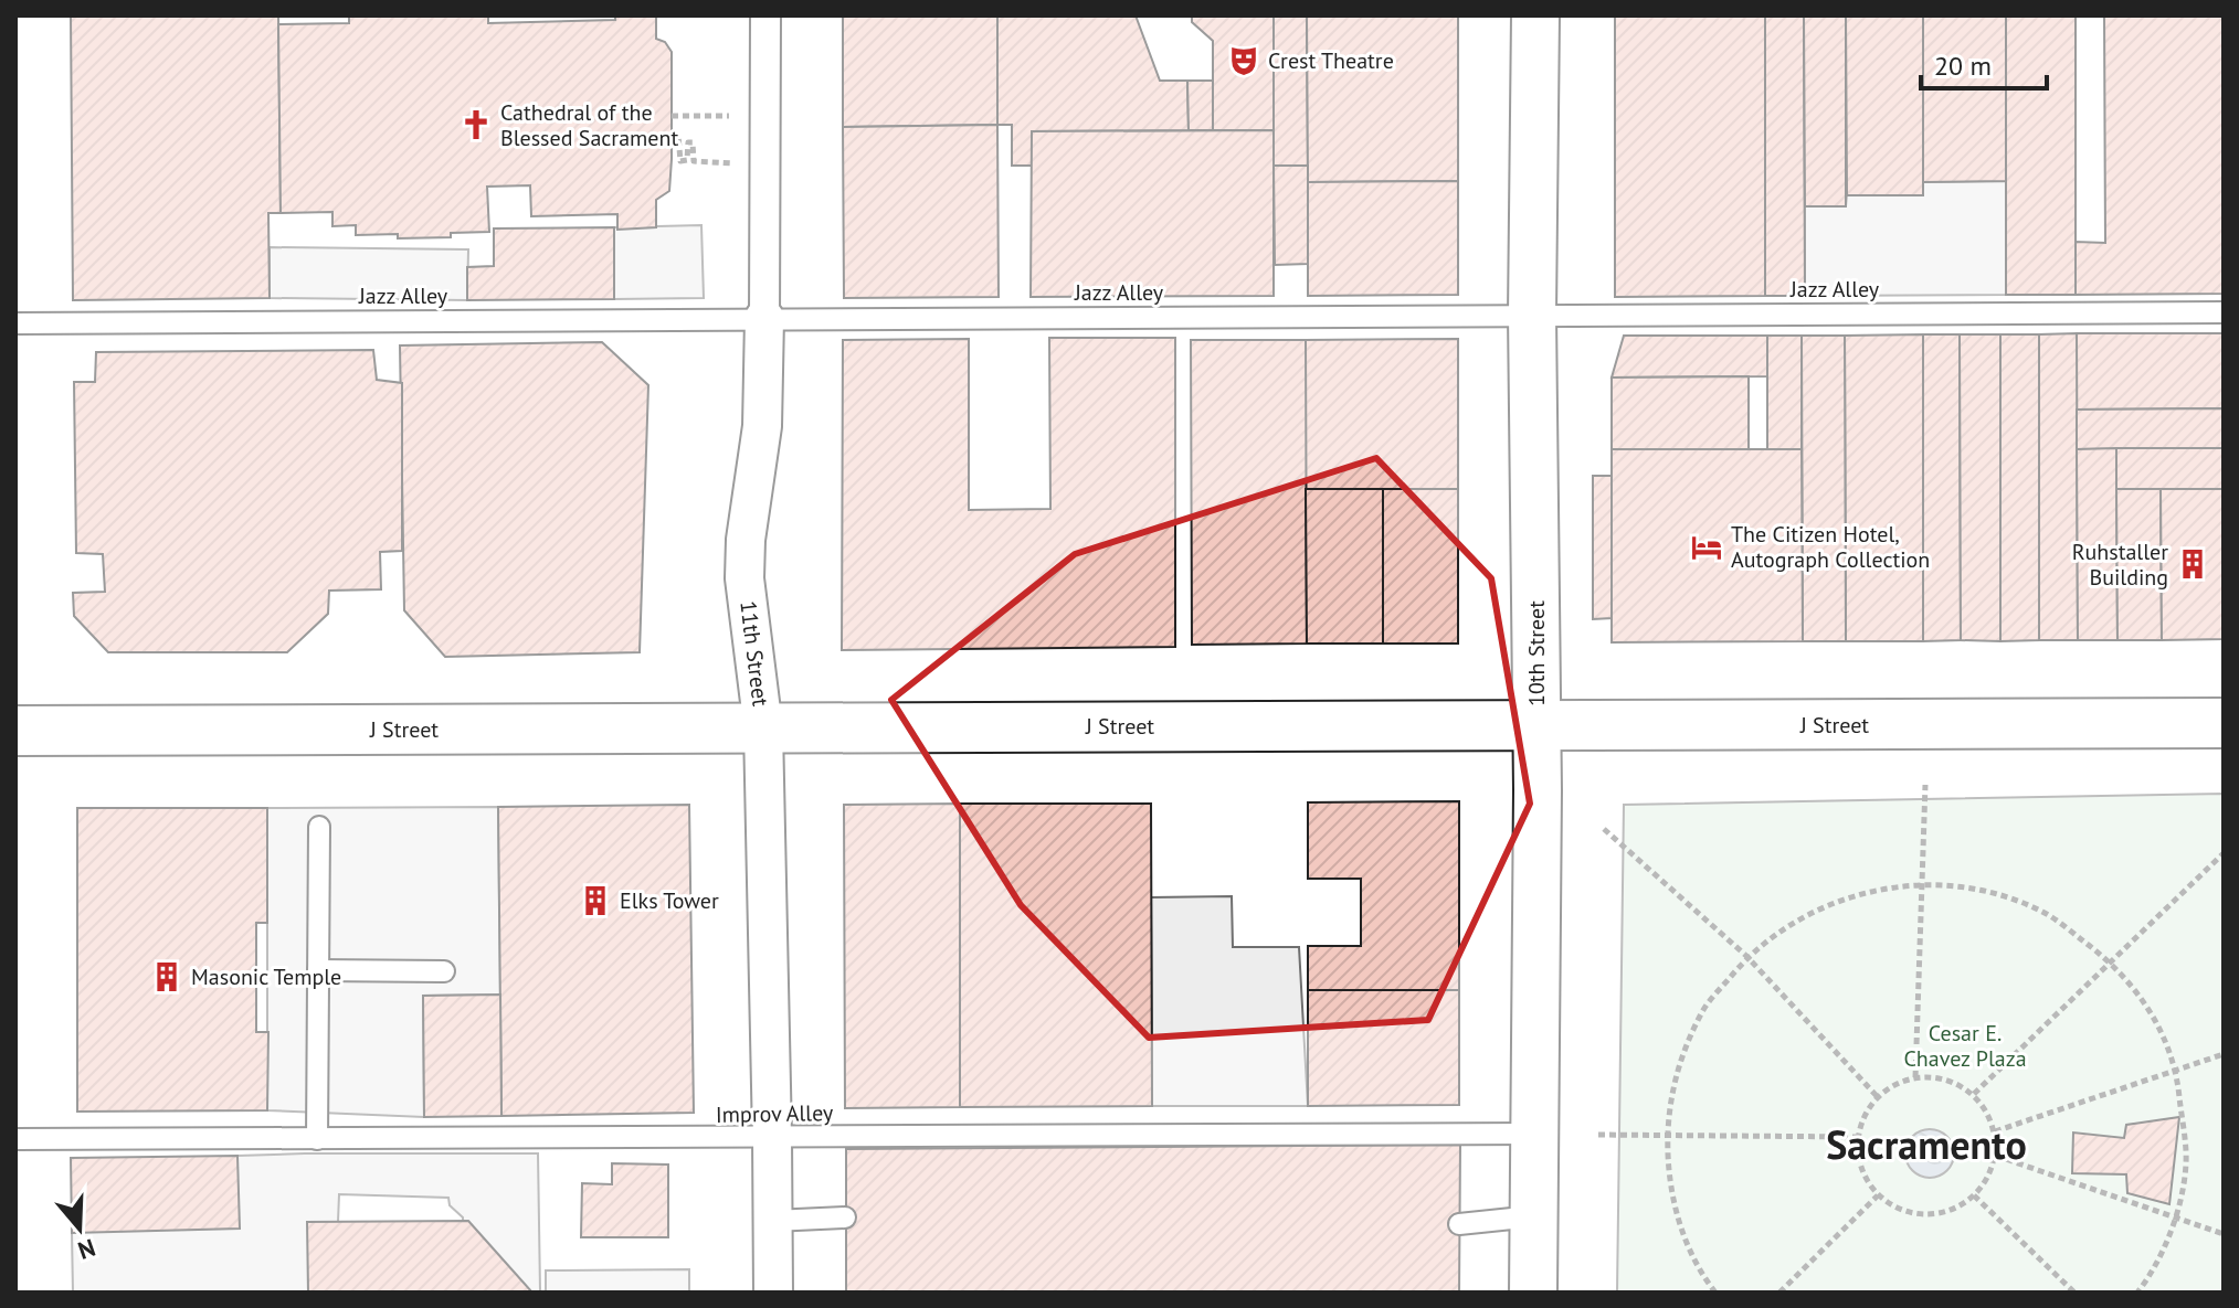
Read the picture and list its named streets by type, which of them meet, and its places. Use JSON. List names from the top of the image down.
{
  "streets": {
    "main road": ["J Street"],
    "street": ["11th Street", "10th Street"],
    "lane": ["Jazz Alley", "Improv Alley"]
  },
  "crossings": [
    ["Jazz Alley", "11th Street"],
    ["Jazz Alley", "10th Street"],
    ["11th Street", "J Street"],
    ["11th Street", "Improv Alley"],
    ["10th Street", "J Street"],
    ["10th Street", "Improv Alley"]
  ],
  "districts": ["Sacramento"],
  "parks": ["Cesar E. Chavez Plaza"],
  "places": {
    "theatre": ["Crest Theatre"],
    "church": ["Cathedral of the Blessed Sacrament"],
    "hotel": ["The Citizen Hotel, Autograph Collection"],
    "building": ["Ruhstaller Building", "Elks Tower", "Masonic Temple"]
  },
  "scale_bar": "20 m",
  "north": "bottom"
}
